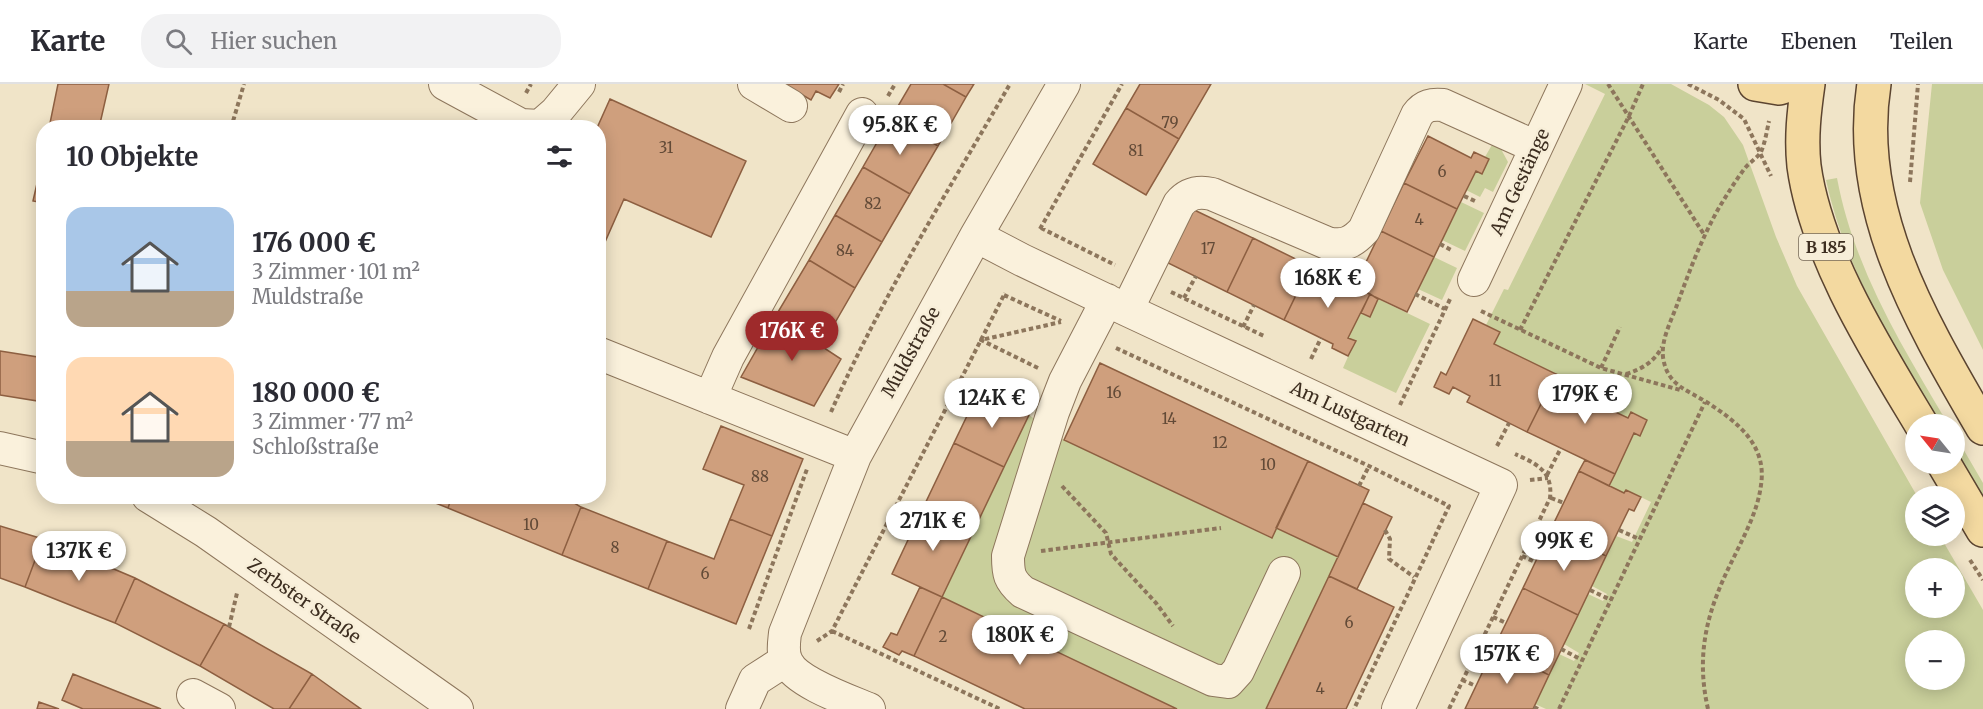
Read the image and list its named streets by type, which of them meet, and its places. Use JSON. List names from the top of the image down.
{
  "streets": {
    "main road": ["B 185"],
    "street": [
      "Am Gestänge",
      "Muldstraße",
      "Am Lustgarten",
      "Zerbster Straße"
    ]
  },
  "crossings": [
    ["Muldstraße", "Am Lustgarten"]
  ],
  "house_numbers": [
    "79",
    "31",
    "81",
    "6",
    "82",
    "4",
    "17",
    "84",
    "11",
    "16",
    "14",
    "12",
    "10",
    "88",
    "10",
    "8",
    "6",
    "6",
    "2",
    "4"
  ],
  "north": "top left",
  "page": {
    "header": "Karte",
    "search": "Hier suchen",
    "nav": ["Karte", "Ebenen", "Teilen"],
    "price": [
      "95.8K €",
      "168K €",
      "176K €",
      "179K €",
      "124K €",
      "271K €",
      "99K €",
      "137K €",
      "180K €",
      "157K €"
    ],
    "heading": "10 Objekte",
    "list": [
      {
        "name": "176 000 €",
        "note": "3 Zimmer · 101 m² · Muldstraße"
      },
      {
        "name": "180 000 €",
        "note": "3 Zimmer · 77 m² · Schloßstraße"
      }
    ],
    "map_buttons": ["+", "−"]
  }
}
